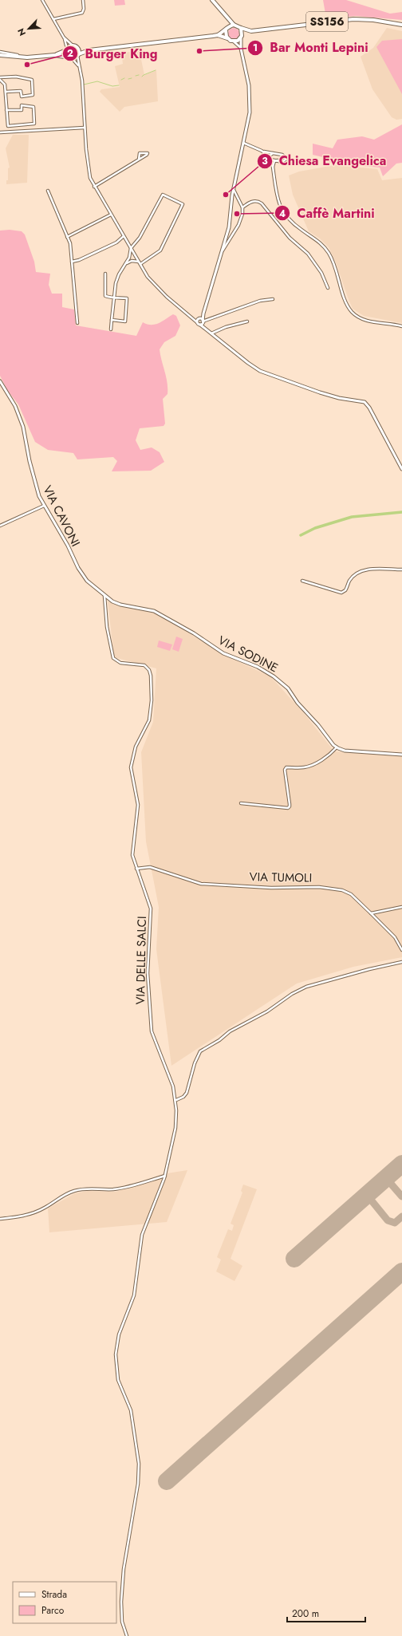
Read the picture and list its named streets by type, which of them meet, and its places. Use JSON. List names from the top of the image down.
{
  "streets": {
    "main road": ["SS156"],
    "street": [
      "VIA CAVONI",
      "VIA SODINE",
      "VIA TUMOLI",
      "VIA DELLE SALCI"
    ]
  },
  "crossings": [
    ["VIA CAVONI", "VIA SODINE"],
    ["VIA CAVONI", "VIA DELLE SALCI"],
    ["VIA SODINE", "VIA DELLE SALCI"],
    ["VIA TUMOLI", "VIA DELLE SALCI"]
  ],
  "places": [
    "Bar Monti Lepini",
    "Burger King",
    "Chiesa Evangelica",
    "Caffè Martini"
  ],
  "legend": ["Strada", "Parco"],
  "scale_bar": "200 m",
  "north": "bottom left"
}
